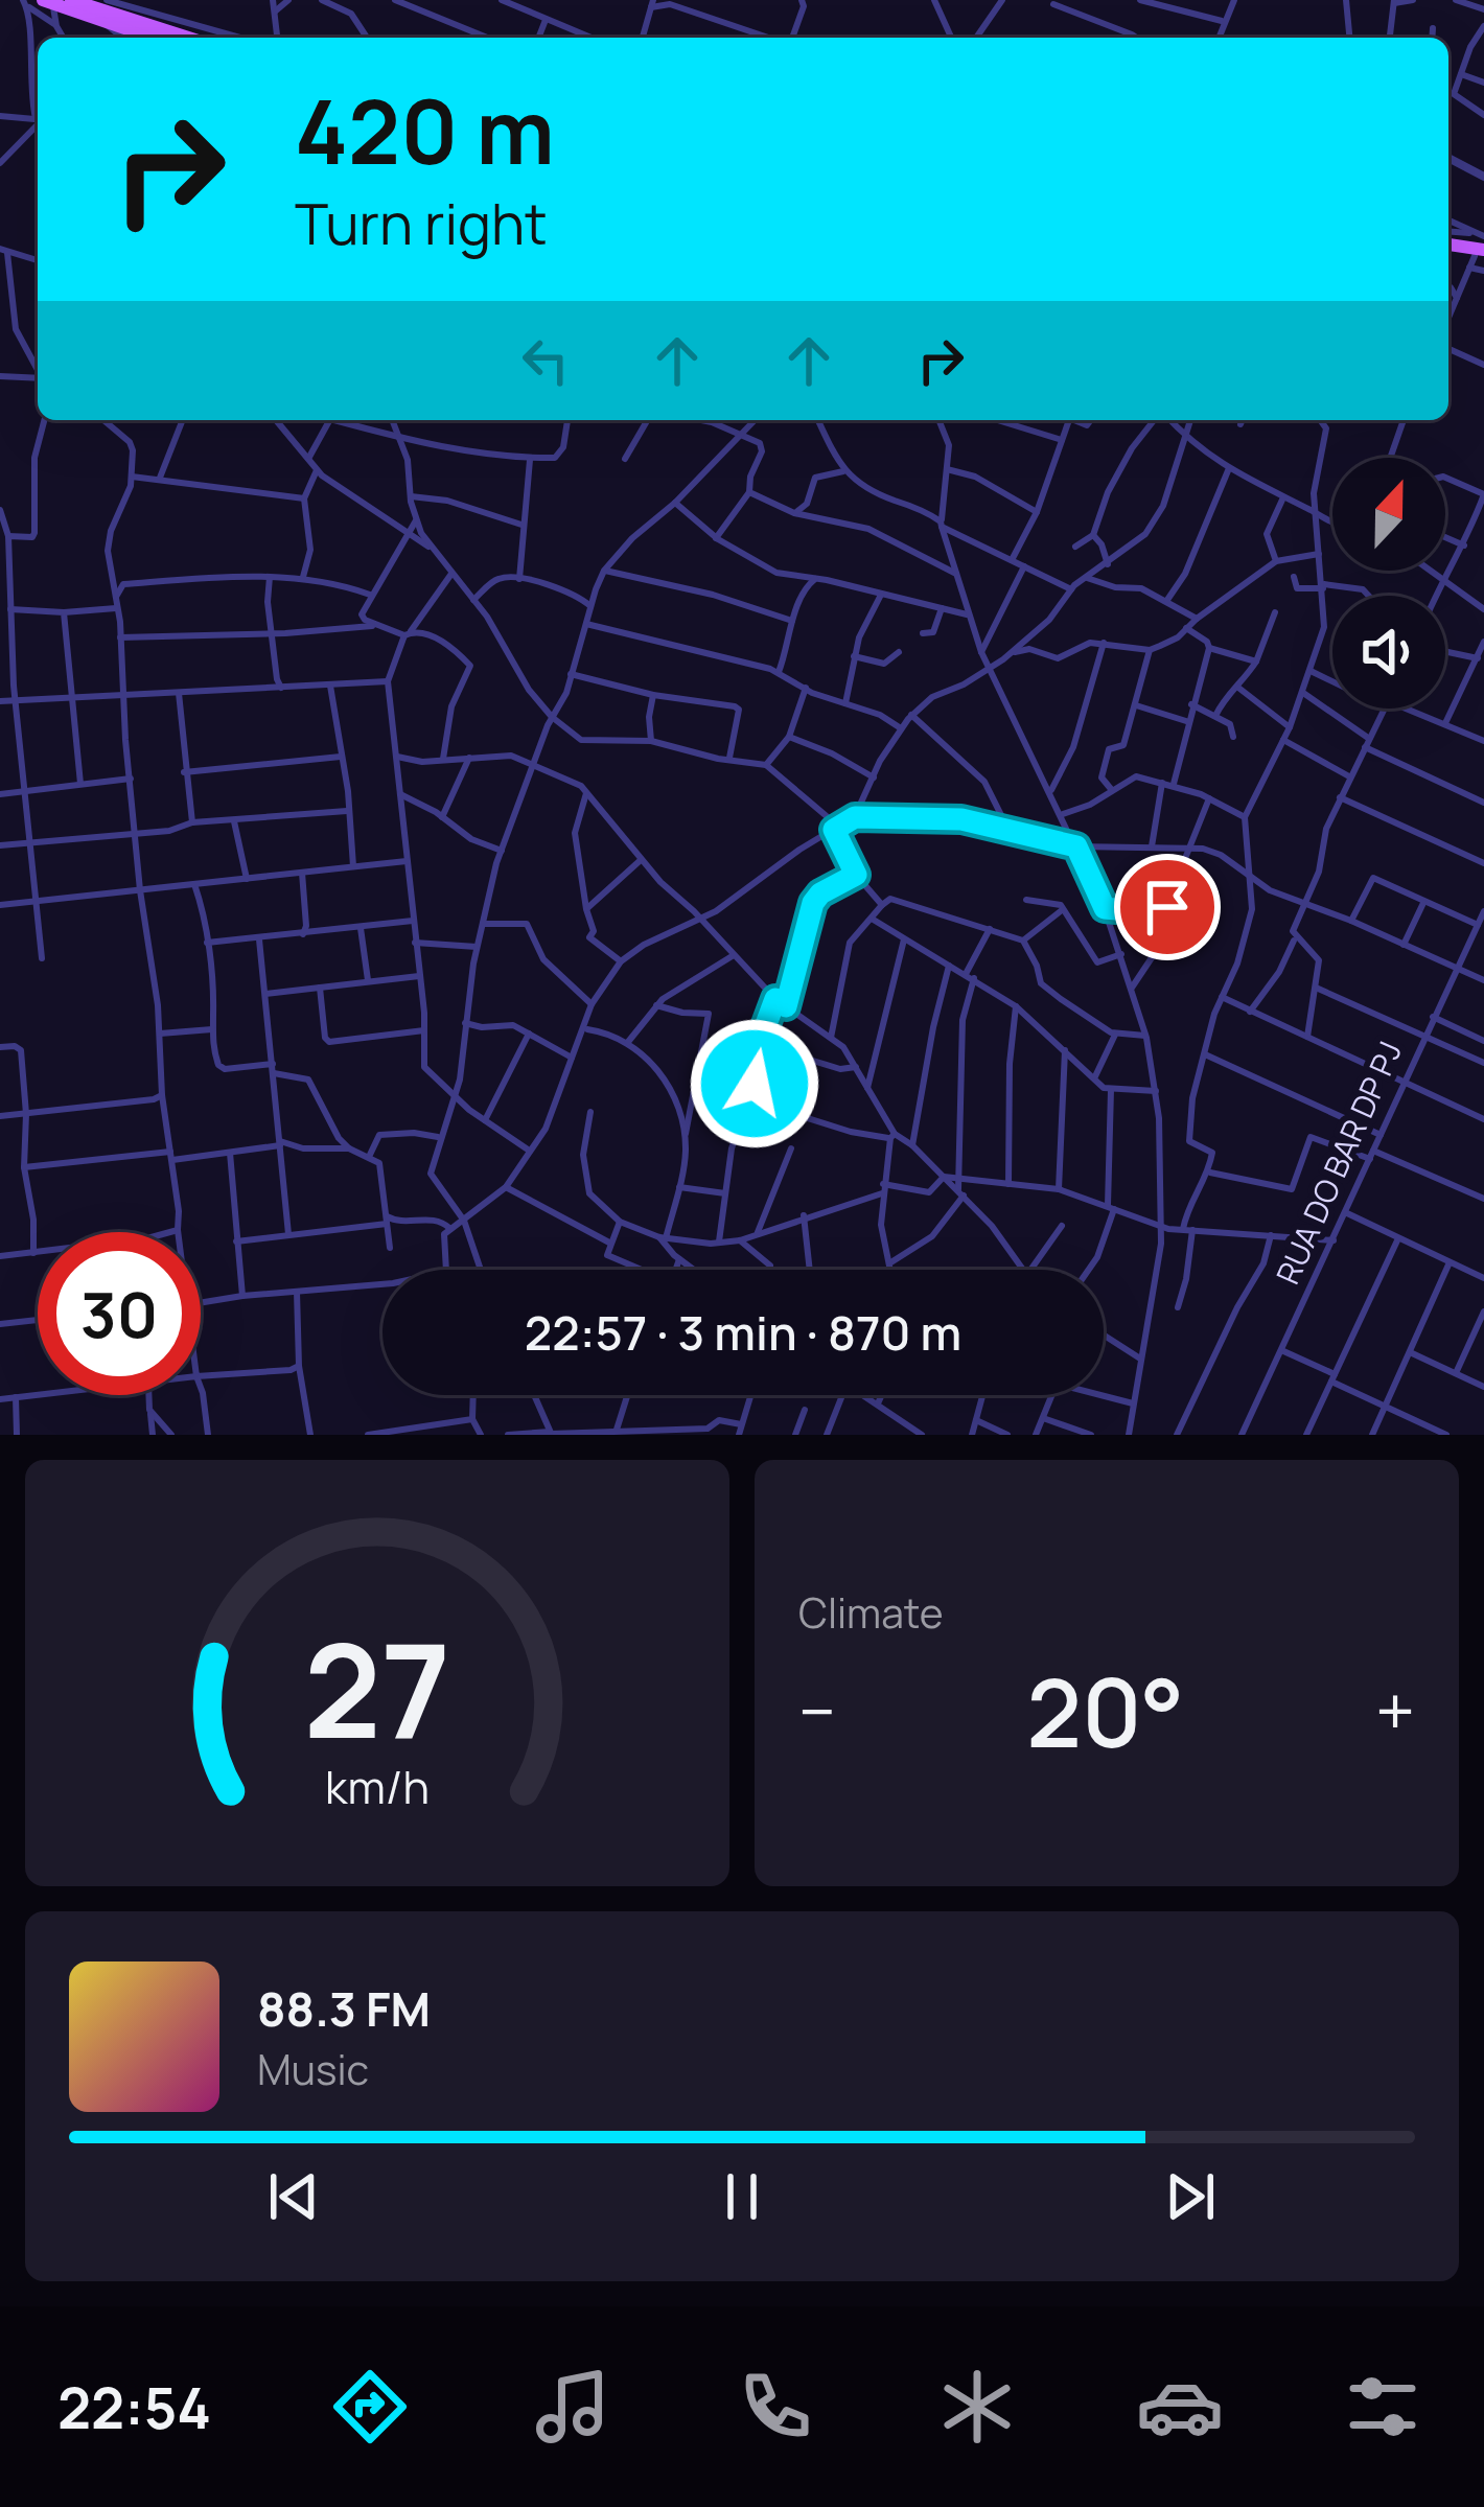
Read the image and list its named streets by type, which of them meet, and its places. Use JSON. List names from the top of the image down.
{
  "streets": {
    "street": ["RUA DO BAR DP PJ"]
  },
  "north": "top",
  "page": {
    "turn": ["420 m", "Turn right"],
    "limit": "30",
    "trip": "22:57 · 3 min · 870 m",
    "tile": "Climate",
    "heat": ["−", "20°", "+"],
    "song": ["88.3 FM", "Music"],
    "tabs": "22:54",
    "gauge": ["27", "km/h"]
  }
}
